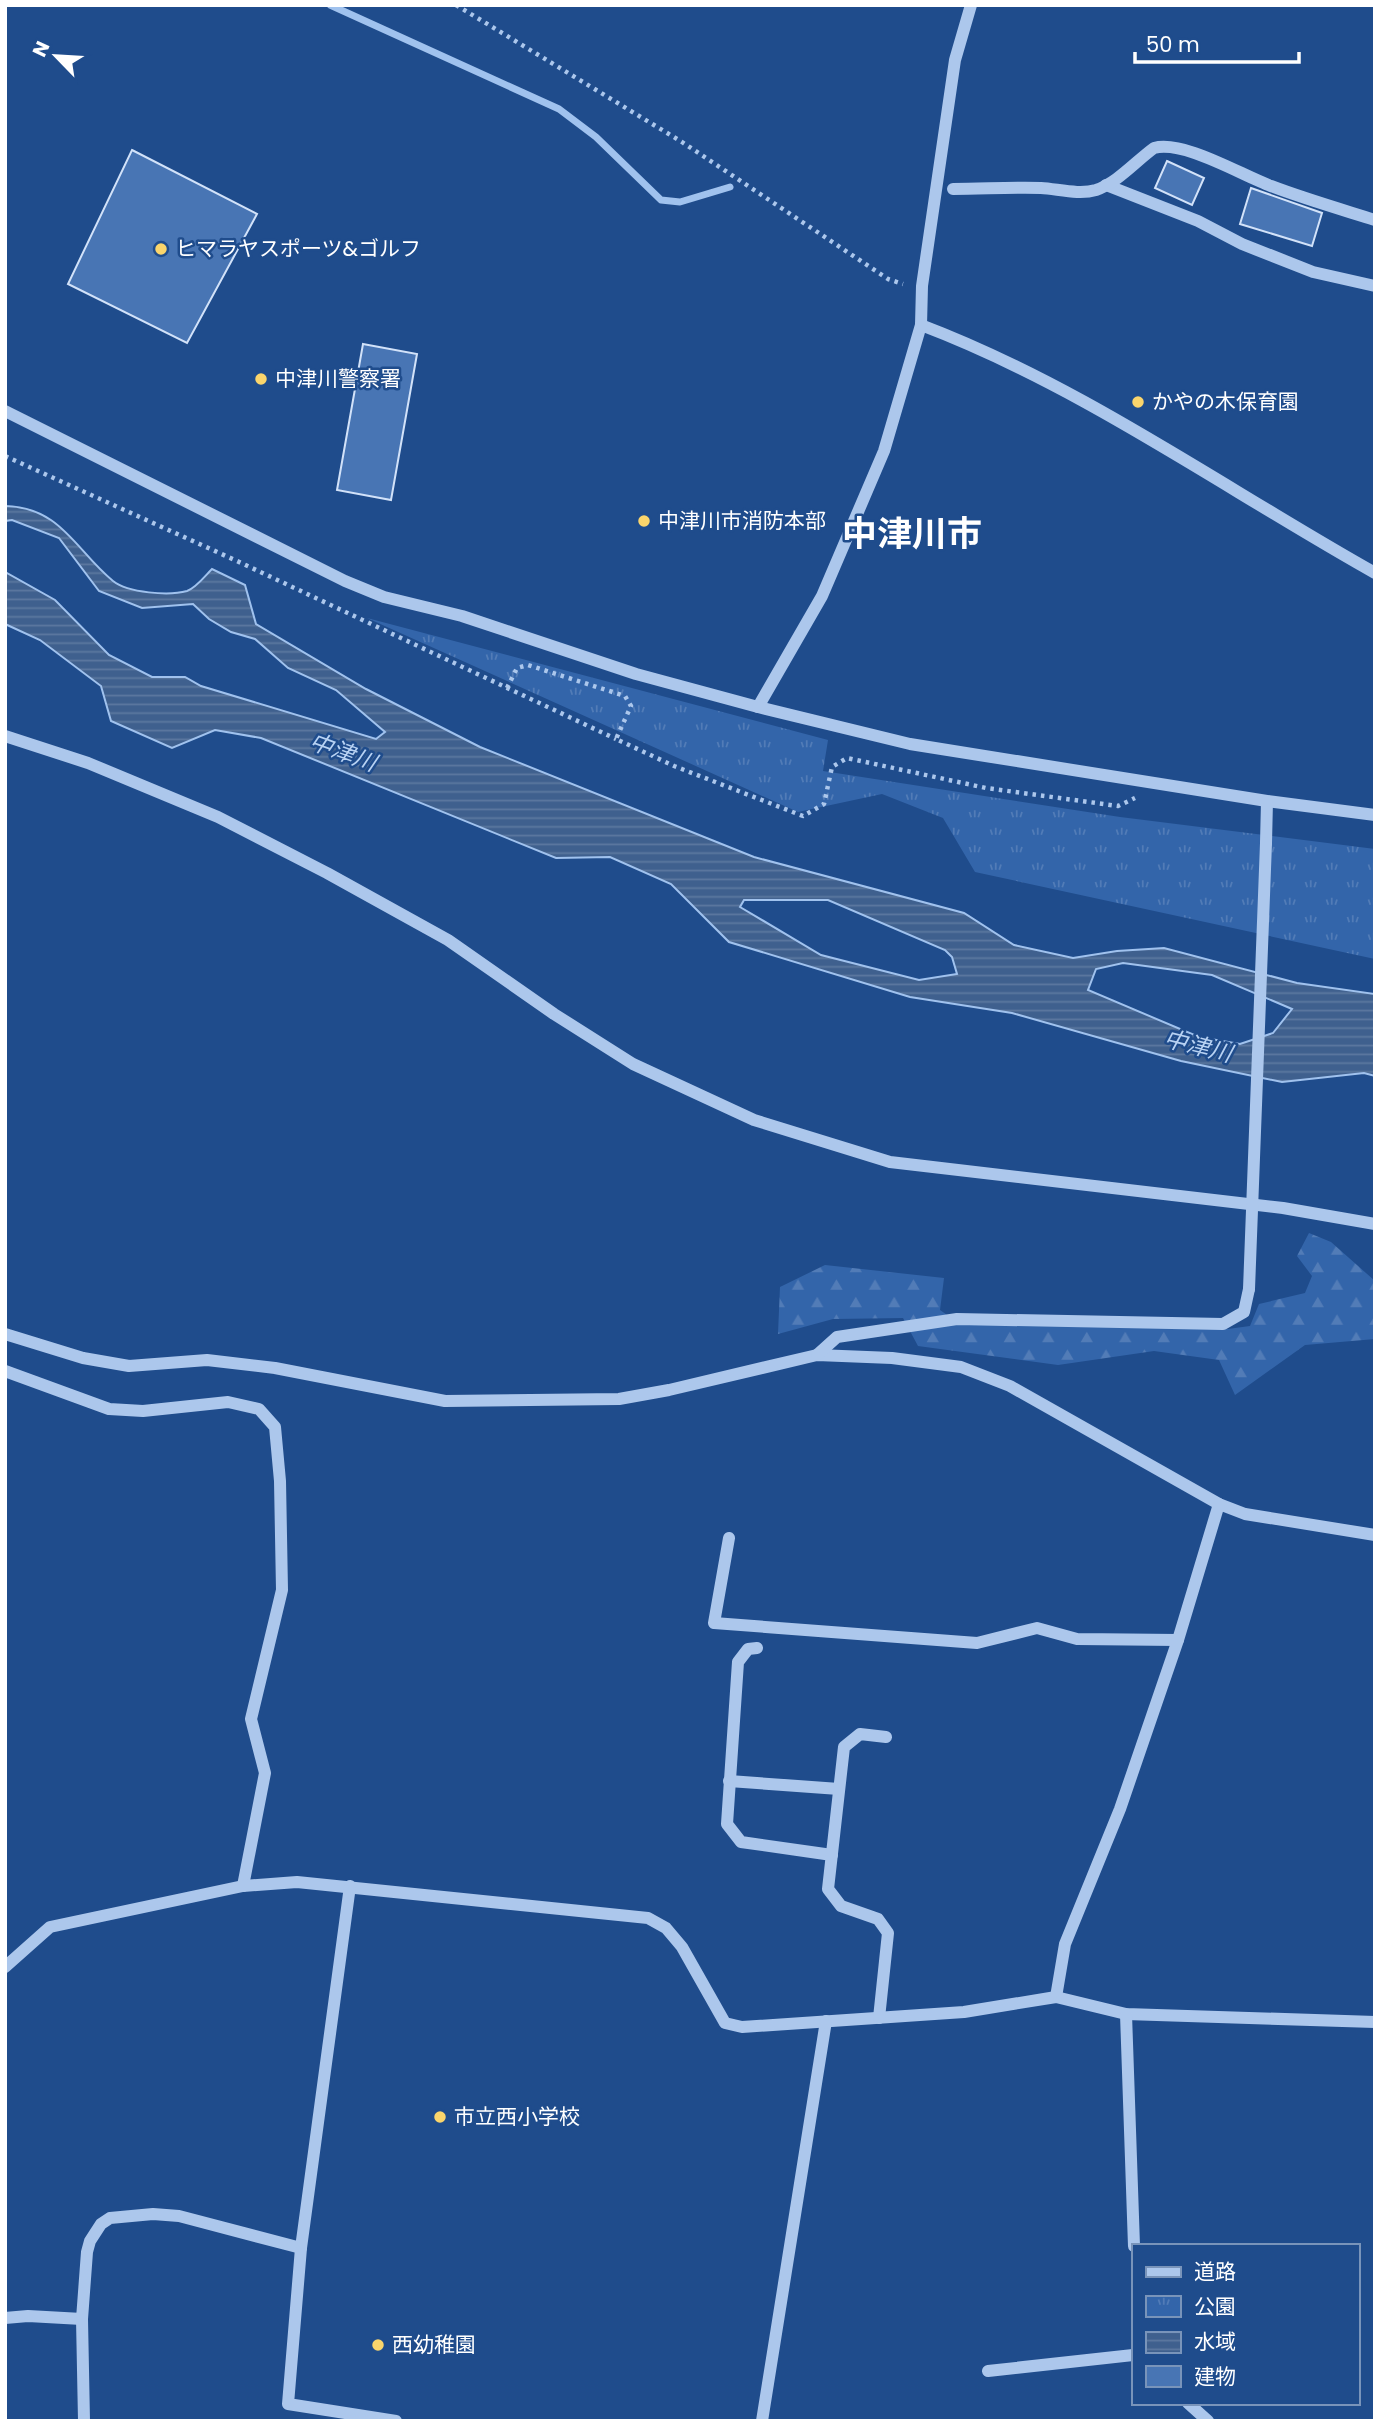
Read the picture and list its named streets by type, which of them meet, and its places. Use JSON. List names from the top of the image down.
{
  "districts": ["中津川市"],
  "water": ["中津川"],
  "places": [
    "ヒマラヤスポーツ&ゴルフ",
    "中津川警察署",
    "かやの木保育園",
    "中津川市消防本部",
    "市立西小学校",
    "西幼稚園"
  ],
  "legend": [
    "道路",
    "公園",
    "水域",
    "建物"
  ],
  "scale_bar": "50 m",
  "north": "top left"
}
